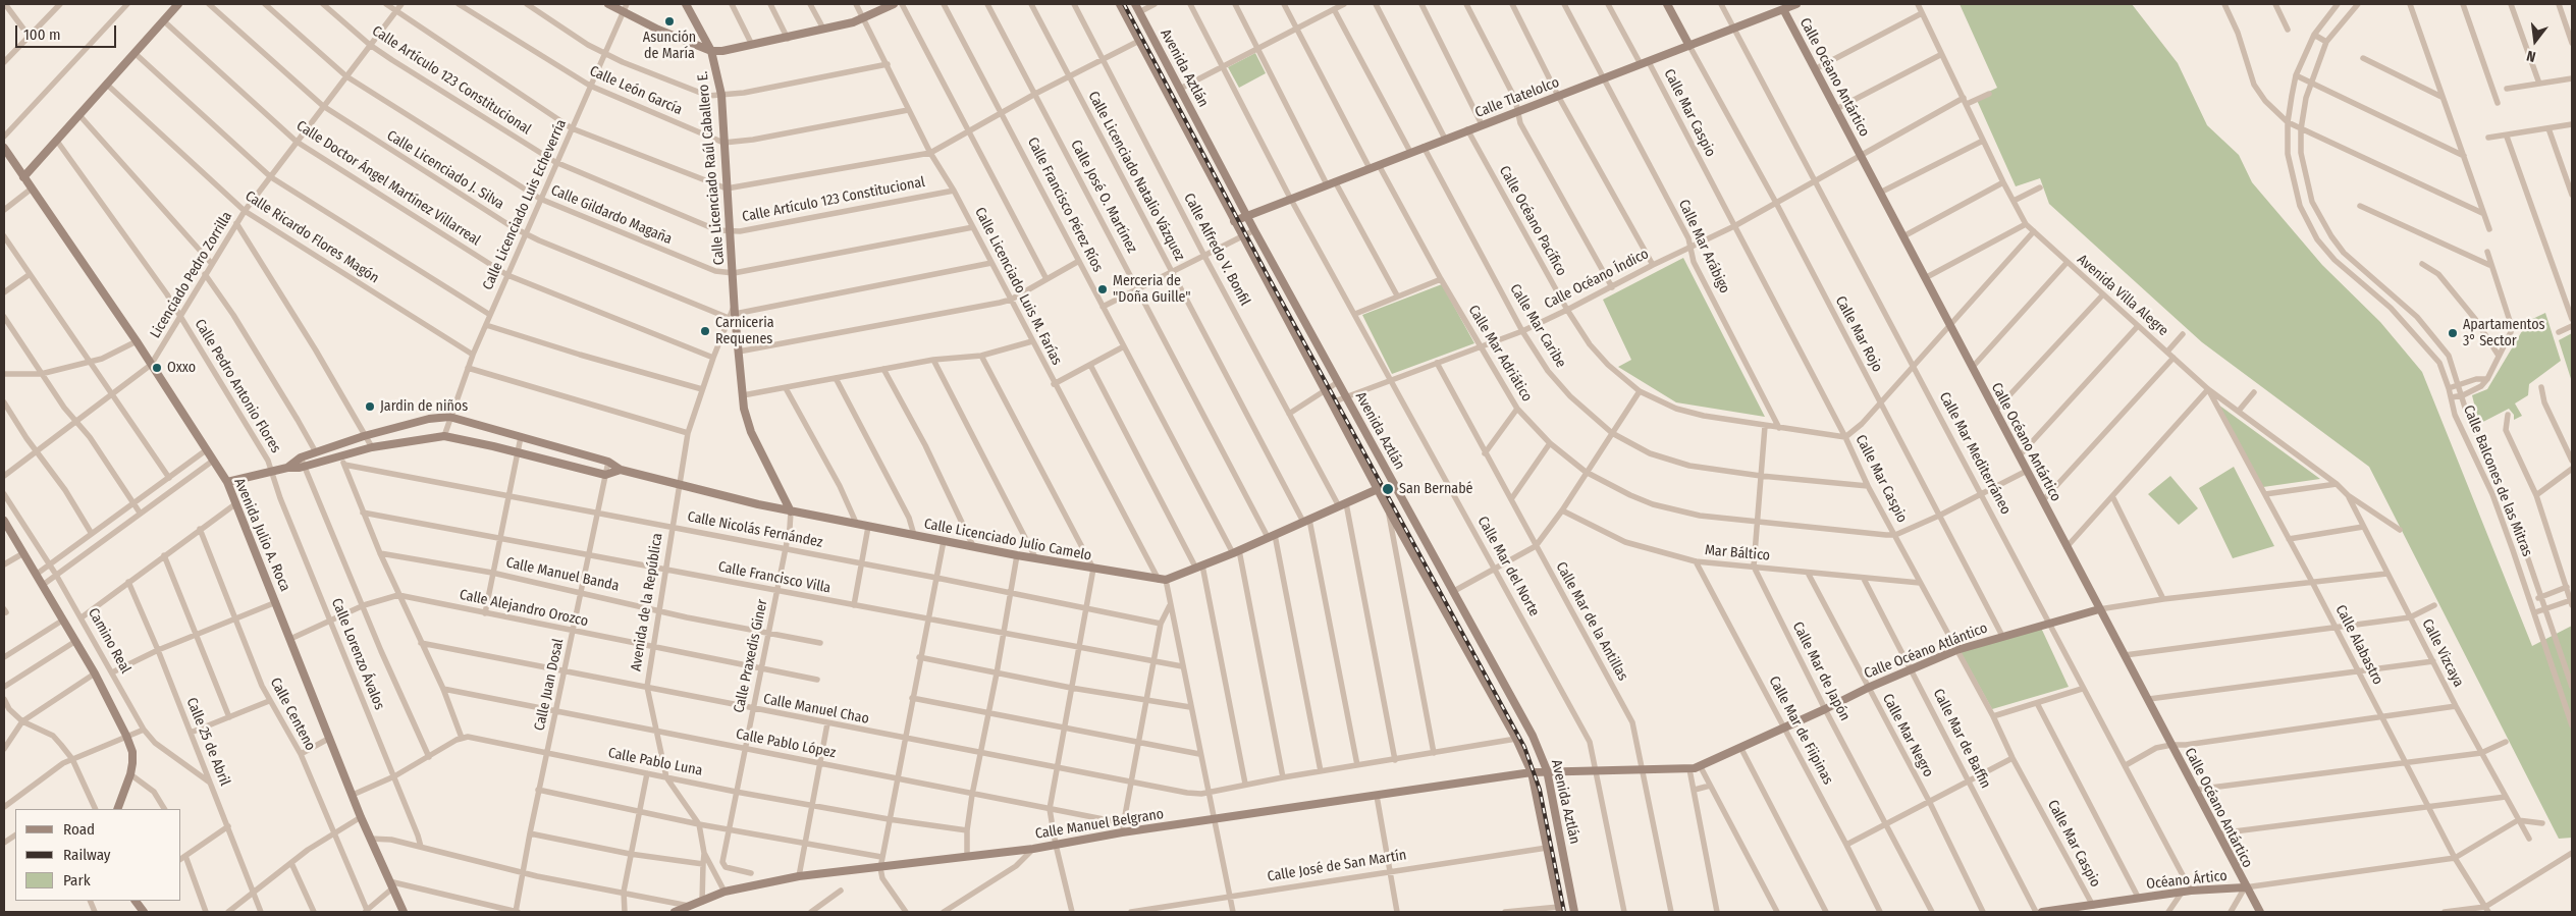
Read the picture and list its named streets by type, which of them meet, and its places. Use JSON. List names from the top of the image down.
{
  "streets": {
    "street": [
      "Avenida Aztlán",
      "Calle Océano Antártico",
      "Calle Artículo 123 Constitucional",
      "Calle León García",
      "Calle Tlatelolco",
      "Calle Mar Caspio",
      "Calle Licenciado Raúl Caballero E.",
      "Calle Licenciado J. Silva",
      "Calle Licenciado Natalio Vázquez",
      "Calle Doctor Ángel Martínez Villarreal",
      "Calle José O. Martínez",
      "Calle Licenciado Luis Echeverría",
      "Calle Francisco Pérez Ríos",
      "Calle Gildardo Magaña",
      "Calle Océano Pacífico",
      "Calle Ricardo Flores Magón",
      "Calle Mar Arábigo",
      "Calle Alfredo V. Bonfil",
      "Licenciado Pedro Zorrilla",
      "Calle Océano Índico",
      "Calle Licenciado Luis M. Farías",
      "Avenida Villa Alegre",
      "Calle Mar Caribe",
      "Calle Mar Rojo",
      "Calle Mar Adriático",
      "Calle Pedro Antonio Flores",
      "Calle Mar Mediterráneo",
      "Calle Balcones de las Mitras",
      "Calle Nicolás Fernández",
      "Avenida Julio A. Roca",
      "Calle Licenciado Julio Camelo",
      "Mar Báltico",
      "Calle Mar del Norte",
      "Calle Manuel Banda",
      "Calle Francisco Villa",
      "Avenida de la República",
      "Calle Alejandro Orozco",
      "Calle Mar de la Antillas",
      "Camino Real",
      "Calle Alabastro",
      "Calle Océano Atlántico",
      "Calle Vizcaya",
      "Calle Lorenzo Ávalos",
      "Calle Praxedis Giner",
      "Calle Mar de Japón",
      "Calle Juan Dosal",
      "Calle Manuel Chao",
      "Calle Centeno",
      "Calle Mar de Fiipinas",
      "Calle Mar Negro",
      "Calle Mar de Baffin",
      "Calle 25 de Abril",
      "Calle Pablo López",
      "Calle Pablo Luna",
      "Calle Manuel Belgrano",
      "Calle José de San Martín",
      "Océano Ártico"
    ]
  },
  "crossings": [
    ["Avenida Aztlán", "Calle Tlatelolco"],
    ["Avenida Aztlán", "Calle Océano Índico"],
    ["Avenida Aztlán", "Calle Licenciado Julio Camelo"],
    ["Avenida Aztlán", "Calle Océano Atlántico"],
    ["Avenida Aztlán", "Calle Manuel Chao"],
    ["Avenida Aztlán", "Calle Manuel Belgrano"],
    ["Avenida Aztlán", "Calle José de San Martín"],
    ["Calle Océano Antártico", "Calle Tlatelolco"],
    ["Calle Océano Antártico", "Calle Océano Índico"],
    ["Calle Océano Antártico", "Calle Océano Atlántico"],
    ["Calle Océano Antártico", "Océano Ártico"],
    ["Calle Artículo 123 Constitucional", "Calle Licenciado Raúl Caballero E."],
    ["Calle Artículo 123 Constitucional", "Calle Licenciado Luis Echeverría"],
    ["Calle Artículo 123 Constitucional", "Licenciado Pedro Zorrilla"],
    ["Calle Artículo 123 Constitucional", "Calle Licenciado Luis M. Farías"],
    ["Calle León García", "Calle Licenciado Raúl Caballero E."],
    ["Calle León García", "Calle Licenciado Luis Echeverría"],
    ["Calle León García", "Calle Licenciado Luis M. Farías"],
    ["Calle Tlatelolco", "Calle Mar Caspio"],
    ["Calle Tlatelolco", "Calle Océano Pacífico"],
    ["Calle Tlatelolco", "Calle Mar Arábigo"],
    ["Calle Tlatelolco", "Calle Mar Caribe"],
    ["Calle Tlatelolco", "Calle Mar Rojo"],
    ["Calle Tlatelolco", "Calle Mar Adriático"],
    ["Calle Tlatelolco", "Calle Mar Mediterráneo"],
    ["Calle Tlatelolco", "Calle Mar del Norte"],
    ["Calle Mar Caspio", "Calle Océano Pacífico"],
    ["Calle Mar Caspio", "Calle Océano Índico"],
    ["Calle Mar Caspio", "Calle Mar Caribe"],
    ["Calle Mar Caspio", "Calle Mar Adriático"],
    ["Calle Mar Caspio", "Mar Báltico"],
    ["Calle Mar Caspio", "Calle Océano Atlántico"],
    ["Calle Mar Caspio", "Océano Ártico"],
    ["Calle Licenciado Raúl Caballero E.", "Calle Licenciado J. Silva"],
    ["Calle Licenciado Raúl Caballero E.", "Calle Doctor Ángel Martínez Villarreal"],
    ["Calle Licenciado Raúl Caballero E.", "Calle Gildardo Magaña"],
    ["Calle Licenciado Raúl Caballero E.", "Calle Licenciado Julio Camelo"],
    ["Calle Licenciado Raúl Caballero E.", "Avenida de la República"],
    ["Calle Licenciado Raúl Caballero E.", "Calle Praxedis Giner"],
    ["Calle Licenciado J. Silva", "Calle Licenciado Luis Echeverría"],
    ["Calle Licenciado J. Silva", "Licenciado Pedro Zorrilla"],
    ["Calle Licenciado Natalio Vázquez", "Calle Licenciado Julio Camelo"],
    ["Calle Licenciado Natalio Vázquez", "Calle Manuel Chao"],
    ["Calle Doctor Ángel Martínez Villarreal", "Calle Licenciado Luis Echeverría"],
    ["Calle Doctor Ángel Martínez Villarreal", "Licenciado Pedro Zorrilla"],
    ["Calle José O. Martínez", "Calle Licenciado Julio Camelo"],
    ["Calle José O. Martínez", "Calle Manuel Chao"],
    ["Calle Licenciado Luis Echeverría", "Calle Gildardo Magaña"],
    ["Calle Licenciado Luis Echeverría", "Calle Ricardo Flores Magón"],
    ["Calle Licenciado Luis Echeverría", "Calle Licenciado Julio Camelo"],
    ["Calle Francisco Pérez Ríos", "Calle Licenciado Julio Camelo"],
    ["Calle Francisco Pérez Ríos", "Calle Manuel Chao"],
    ["Calle Gildardo Magaña", "Licenciado Pedro Zorrilla"],
    ["Calle Gildardo Magaña", "Calle Licenciado Luis M. Farías"],
    ["Calle Océano Pacífico", "Calle Mar Arábigo"],
    ["Calle Océano Pacífico", "Calle Océano Índico"],
    ["Calle Ricardo Flores Magón", "Licenciado Pedro Zorrilla"],
    ["Calle Mar Arábigo", "Calle Océano Índico"],
    ["Calle Alfredo V. Bonfil", "Calle Licenciado Julio Camelo"],
    ["Calle Alfredo V. Bonfil", "Calle Manuel Chao"],
    ["Licenciado Pedro Zorrilla", "Calle Pedro Antonio Flores"],
    ["Licenciado Pedro Zorrilla", "Avenida Julio A. Roca"],
    ["Calle Océano Índico", "Avenida Villa Alegre"],
    ["Calle Océano Índico", "Calle Mar Caribe"],
    ["Calle Océano Índico", "Calle Mar Rojo"],
    ["Calle Océano Índico", "Calle Mar Adriático"],
    ["Calle Océano Índico", "Calle Mar Mediterráneo"],
    ["Calle Océano Índico", "Calle Mar del Norte"],
    ["Calle Océano Índico", "Calle Mar de la Antillas"],
    ["Calle Licenciado Luis M. Farías", "Calle Licenciado Julio Camelo"],
    ["Calle Licenciado Luis M. Farías", "Calle Francisco Villa"],
    ["Calle Licenciado Luis M. Farías", "Calle Manuel Chao"],
    ["Calle Licenciado Luis M. Farías", "Calle Manuel Belgrano"],
    ["Calle Licenciado Luis M. Farías", "Calle José de San Martín"],
    ["Avenida Villa Alegre", "Calle Alabastro"],
    ["Avenida Villa Alegre", "Calle Vizcaya"],
    ["Calle Mar Rojo", "Calle Océano Atlántico"],
    ["Calle Pedro Antonio Flores", "Calle Lorenzo Ávalos"],
    ["Calle Mar Mediterráneo", "Calle Océano Atlántico"],
    ["Calle Mar Mediterráneo", "Océano Ártico"],
    ["Calle Nicolás Fernández", "Avenida de la República"],
    ["Calle Nicolás Fernández", "Calle Praxedis Giner"],
    ["Calle Nicolás Fernández", "Calle Juan Dosal"],
    ["Avenida Julio A. Roca", "Calle Alejandro Orozco"],
    ["Calle Licenciado Julio Camelo", "Avenida de la República"],
    ["Calle Licenciado Julio Camelo", "Calle Praxedis Giner"],
    ["Calle Licenciado Julio Camelo", "Calle Juan Dosal"],
    ["Mar Báltico", "Calle Mar de Japón"],
    ["Mar Báltico", "Calle Mar de Fiipinas"],
    ["Mar Báltico", "Calle Mar Negro"],
    ["Mar Báltico", "Calle Mar de Baffin"],
    ["Calle Mar del Norte", "Calle Océano Atlántico"],
    ["Calle Manuel Banda", "Avenida de la República"],
    ["Calle Manuel Banda", "Calle Praxedis Giner"],
    ["Calle Manuel Banda", "Calle Juan Dosal"],
    ["Calle Francisco Villa", "Avenida de la República"],
    ["Calle Francisco Villa", "Calle Praxedis Giner"],
    ["Calle Francisco Villa", "Calle Juan Dosal"],
    ["Avenida de la República", "Calle Alejandro Orozco"],
    ["Avenida de la República", "Calle Manuel Chao"],
    ["Avenida de la República", "Calle Pablo López"],
    ["Avenida de la República", "Calle Pablo Luna"],
    ["Avenida de la República", "Calle Manuel Belgrano"],
    ["Calle Alejandro Orozco", "Calle Lorenzo Ávalos"],
    ["Calle Alejandro Orozco", "Calle Praxedis Giner"],
    ["Calle Alejandro Orozco", "Calle Juan Dosal"],
    ["Calle Mar de la Antillas", "Calle Océano Atlántico"],
    ["Camino Real", "Calle 25 de Abril"],
    ["Calle Alabastro", "Calle Océano Atlántico"],
    ["Calle Alabastro", "Océano Ártico"],
    ["Calle Océano Atlántico", "Calle Vizcaya"],
    ["Calle Océano Atlántico", "Calle Mar de Japón"],
    ["Calle Océano Atlántico", "Calle Mar de Fiipinas"],
    ["Calle Océano Atlántico", "Calle Mar Negro"],
    ["Calle Océano Atlántico", "Calle Mar de Baffin"],
    ["Calle Océano Atlántico", "Calle Manuel Belgrano"],
    ["Calle Praxedis Giner", "Calle Manuel Chao"],
    ["Calle Praxedis Giner", "Calle Pablo López"],
    ["Calle Praxedis Giner", "Calle Pablo Luna"],
    ["Calle Juan Dosal", "Calle Manuel Chao"],
    ["Calle Juan Dosal", "Calle Pablo López"],
    ["Calle Juan Dosal", "Calle Pablo Luna"]
  ],
  "places": [
    "Asunción de María",
    "Merceria de \"Doña Guille\"",
    "Carniceria Requenes",
    "Apartamentos 3° Sector",
    "Oxxo",
    "Jardin de niños",
    "San Bernabé"
  ],
  "legend": ["Road", "Railway", "Park"],
  "scale_bar": "100 m",
  "north": "bottom"
}
